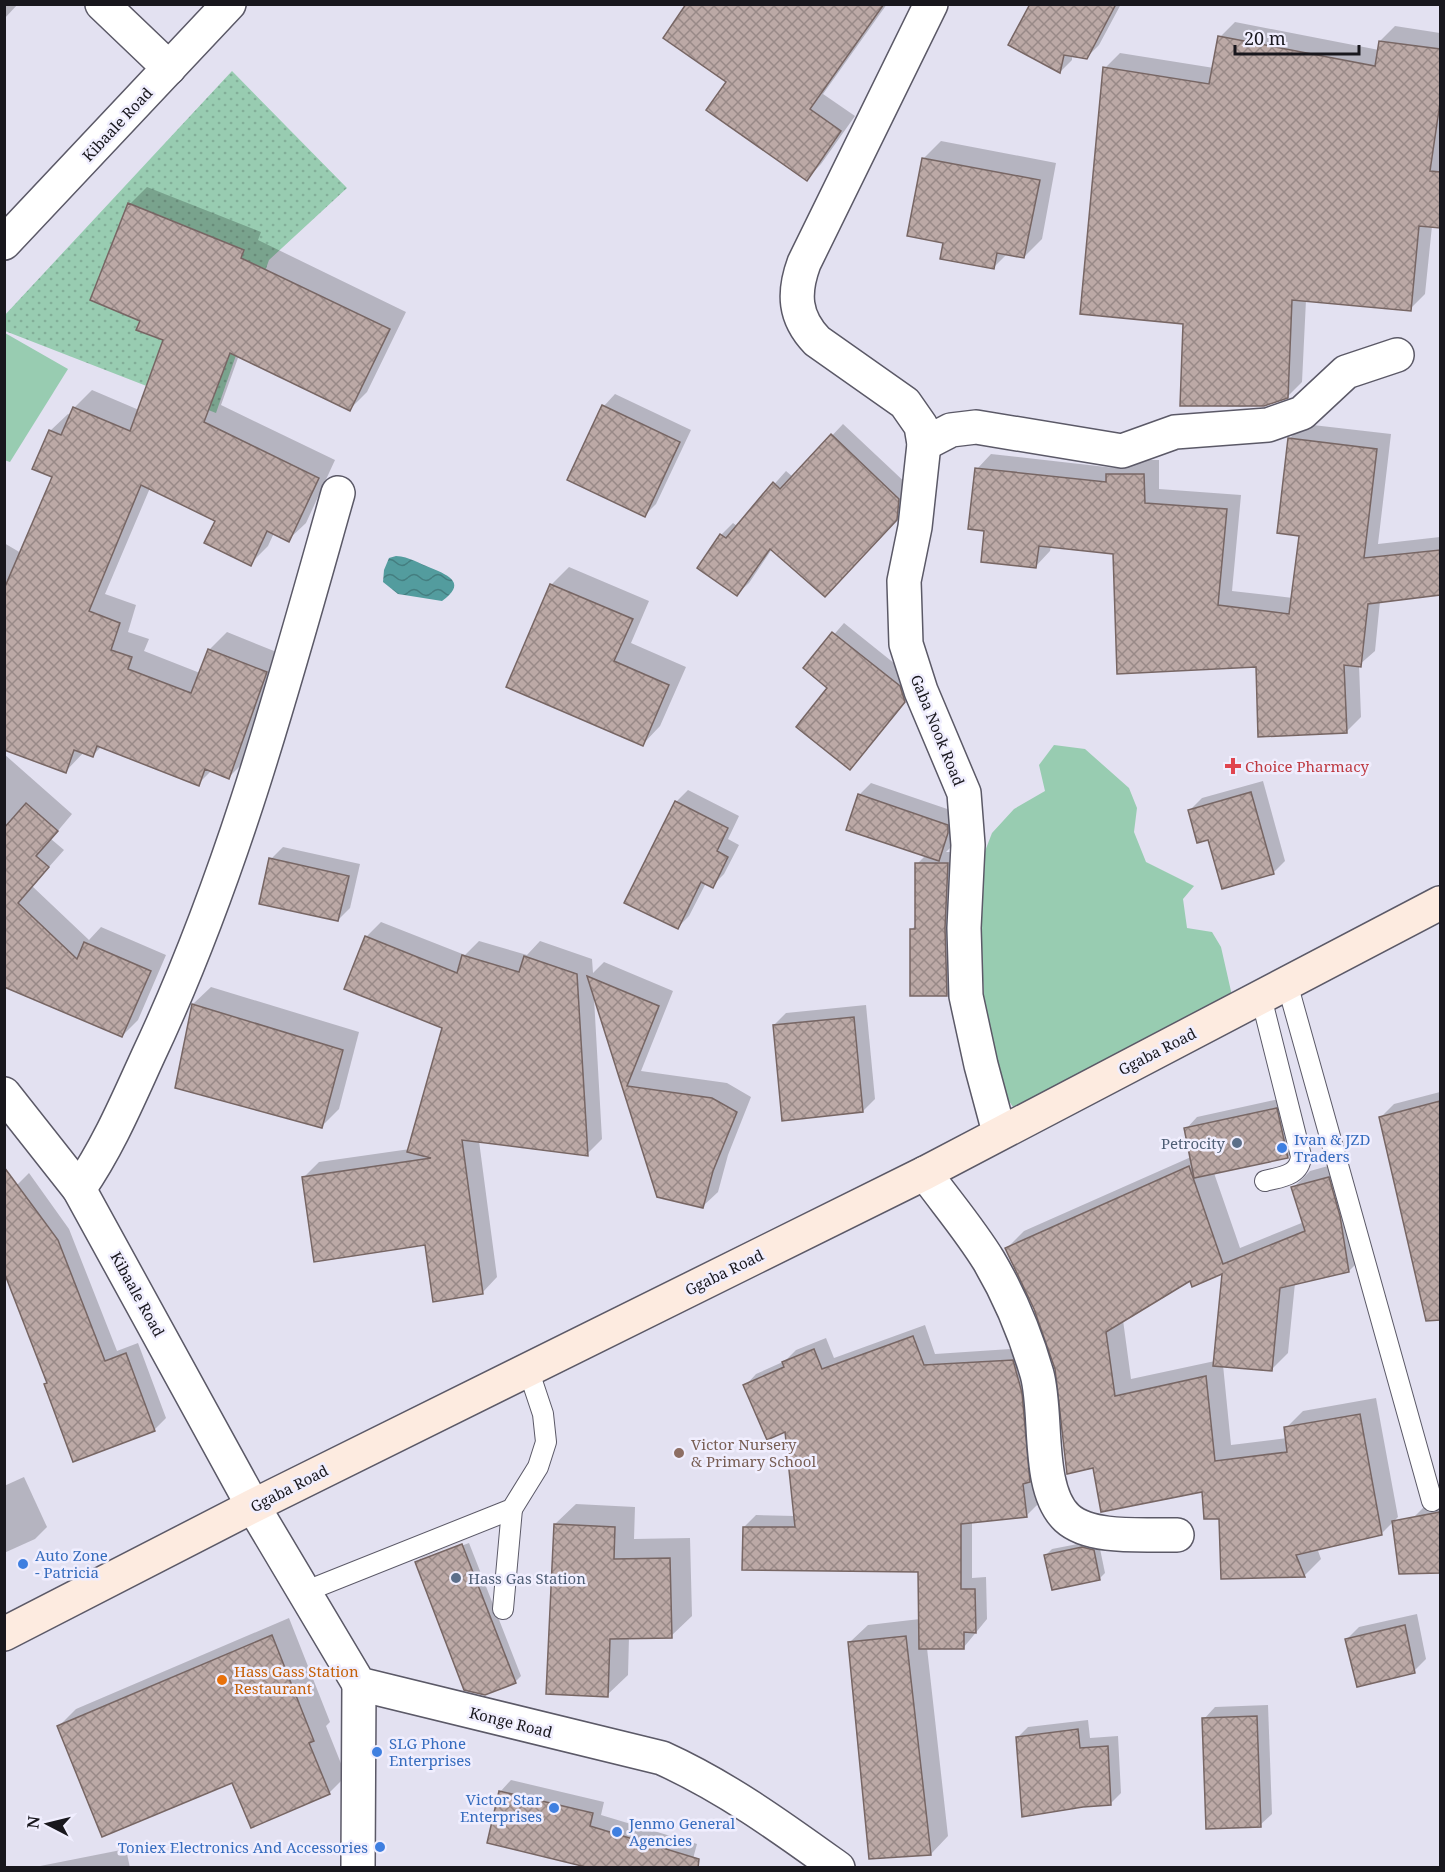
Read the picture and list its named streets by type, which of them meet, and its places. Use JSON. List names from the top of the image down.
{
  "streets": {
    "main road": ["Ggaba Road"],
    "street": ["Kibaale Road", "Gaba Nook Road", "Konge Road"]
  },
  "crossings": [
    ["Kibaale Road", "Ggaba Road"],
    ["Gaba Nook Road", "Ggaba Road"]
  ],
  "places": {
    "health": ["Choice Pharmacy"],
    "other": [
      "Petrocity",
      "Ivan & JZD Traders",
      "Victor Nursery & Primary School",
      "Auto Zone - Patricia",
      "Hass Gas Station",
      "Hass Gass Station Restaurant",
      "SLG Phone Enterprises",
      "Victor Star Enterprises",
      "Jenmo General Agencies",
      "Toniex Electronics And Accessories"
    ]
  },
  "scale_bar": "20 m",
  "north": "left"
}
